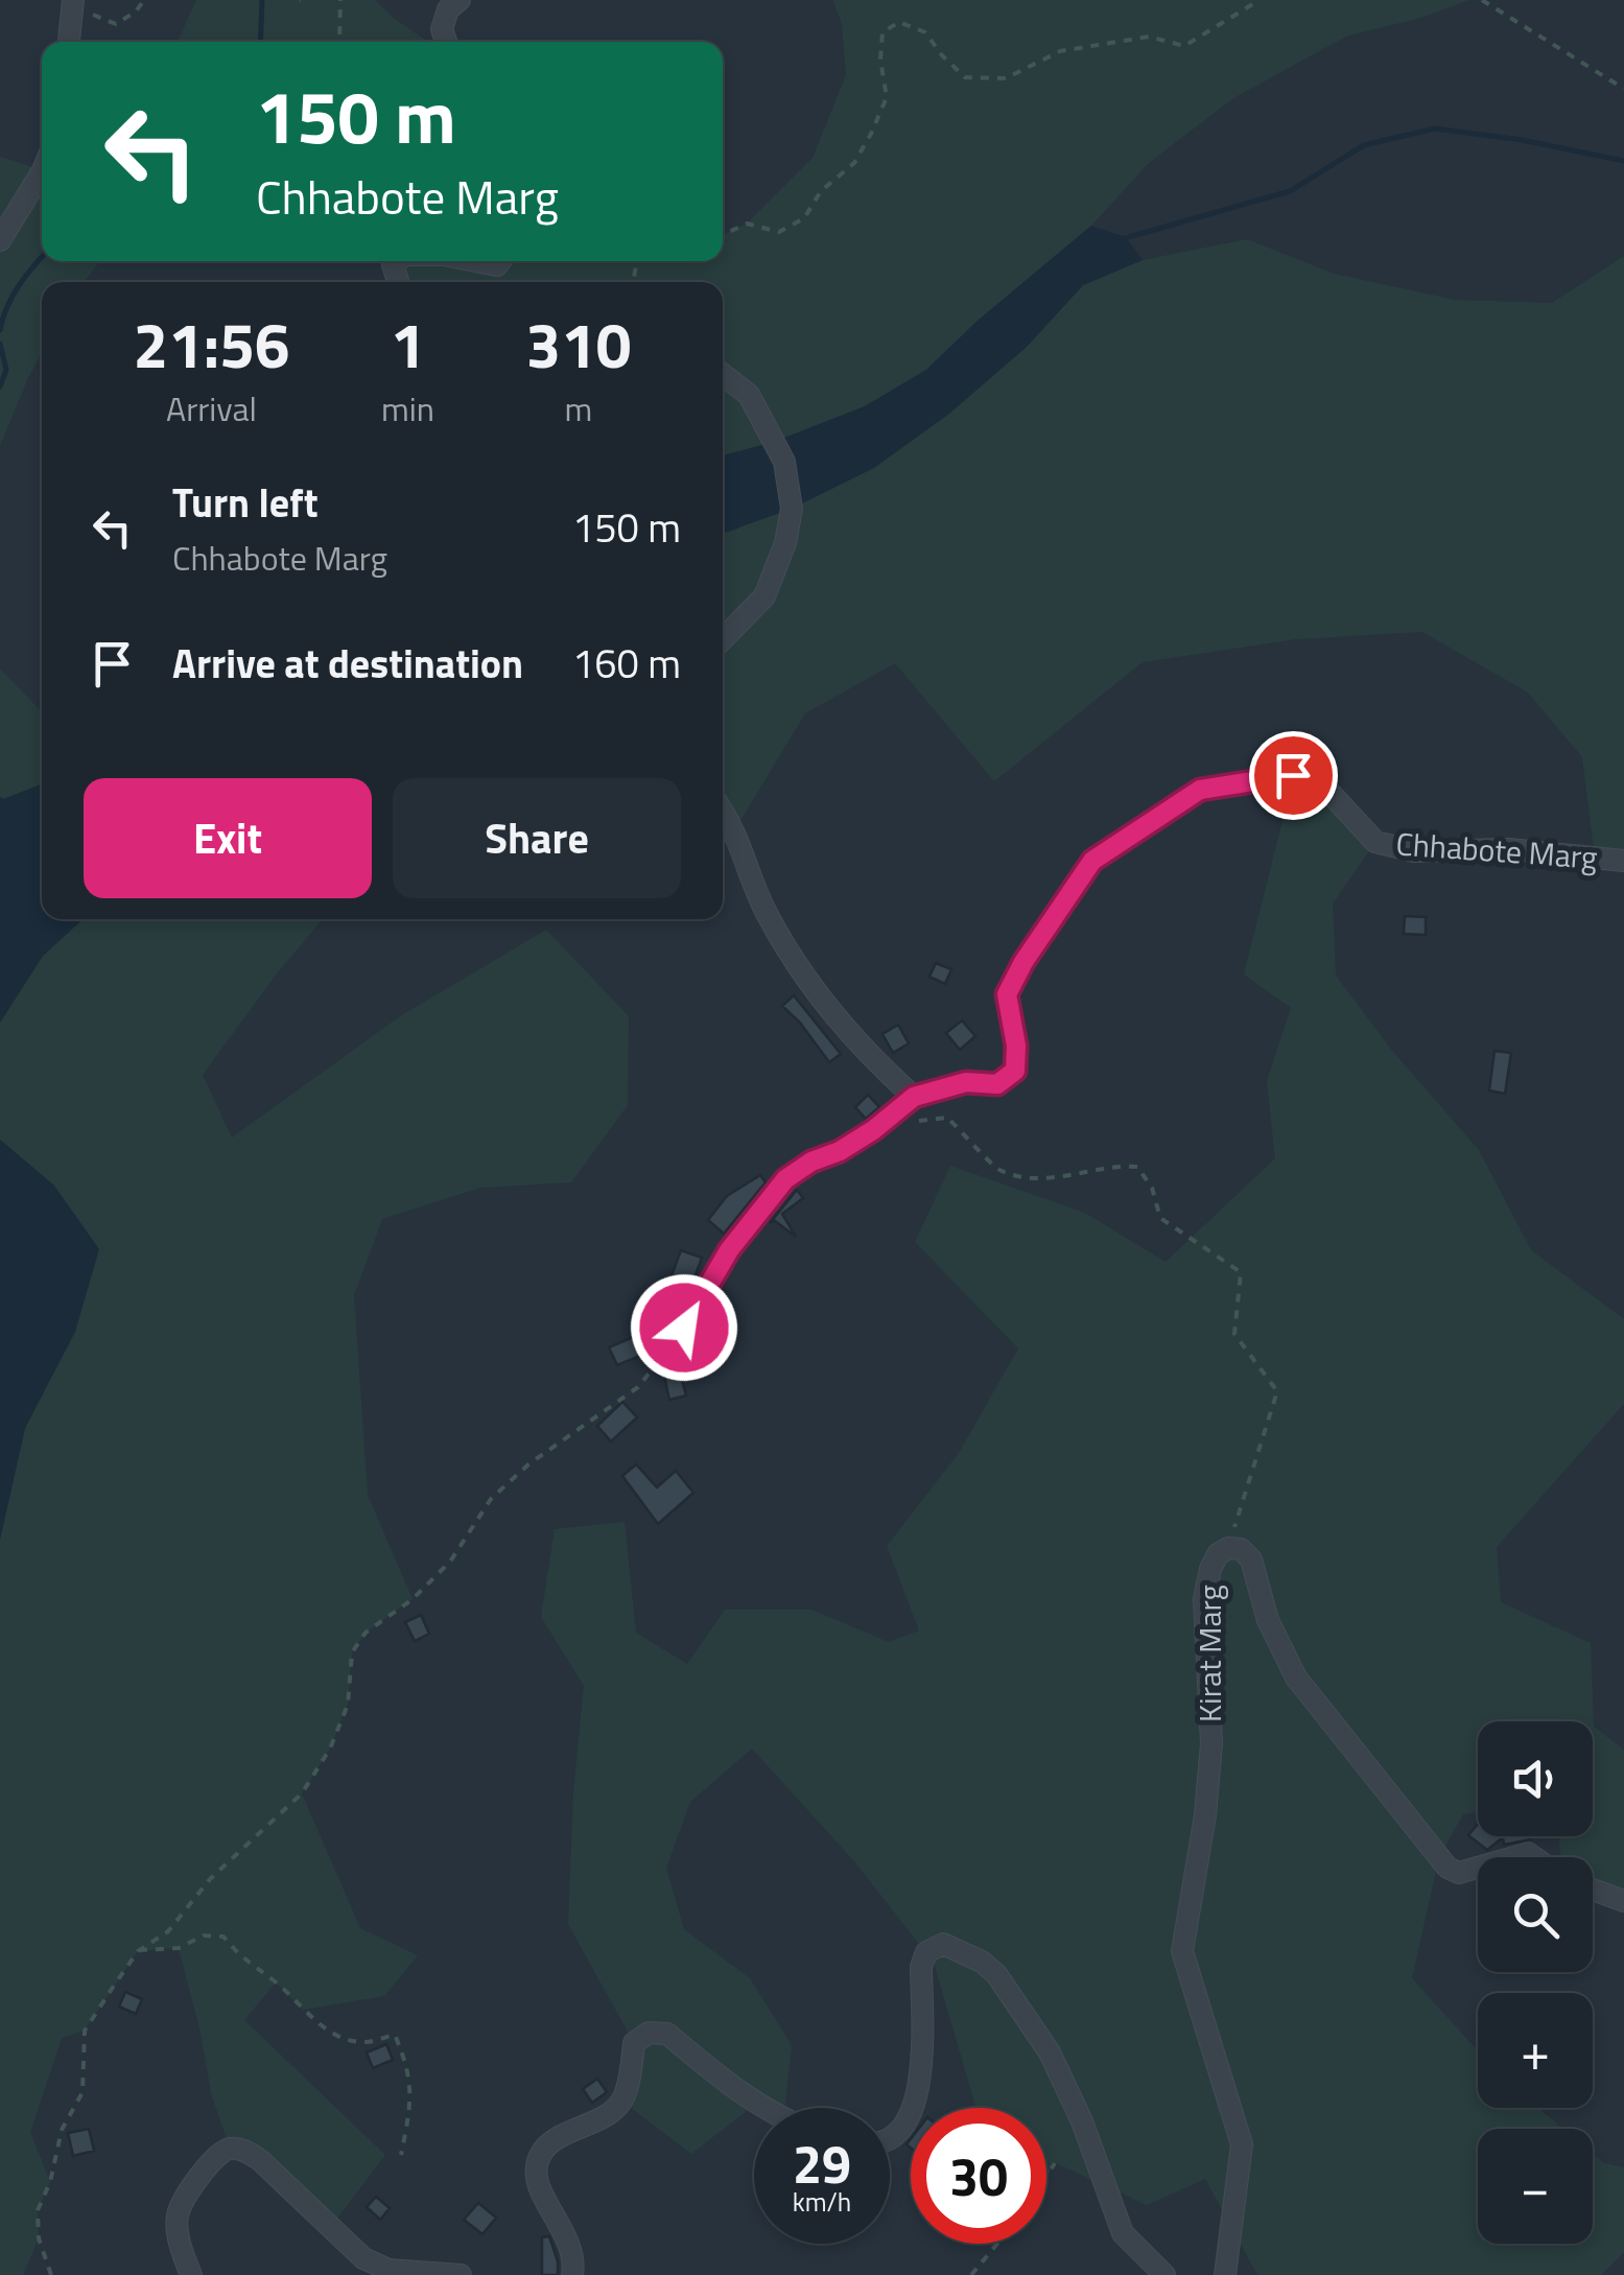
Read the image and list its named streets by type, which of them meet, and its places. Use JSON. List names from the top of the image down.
{
  "streets": {
    "street": ["Chhabote Marg", "Kirat Marg"]
  },
  "page": {
    "turn": ["150 m", "Chhabote Marg"],
    "eta": [
      "21:56",
      "Arrival",
      "1",
      "min",
      "310",
      "m"
    ],
    "list": [
      {
        "name": "Turn left",
        "note": "Chhabote Marg",
        "value": "150 m"
      },
      {
        "name": "Arrive at destination",
        "value": "160 m"
      }
    ],
    "buttons": ["Exit", "Share"],
    "map_buttons": ["+", "−"],
    "speed": "29 km/h",
    "limit": "30"
  }
}
